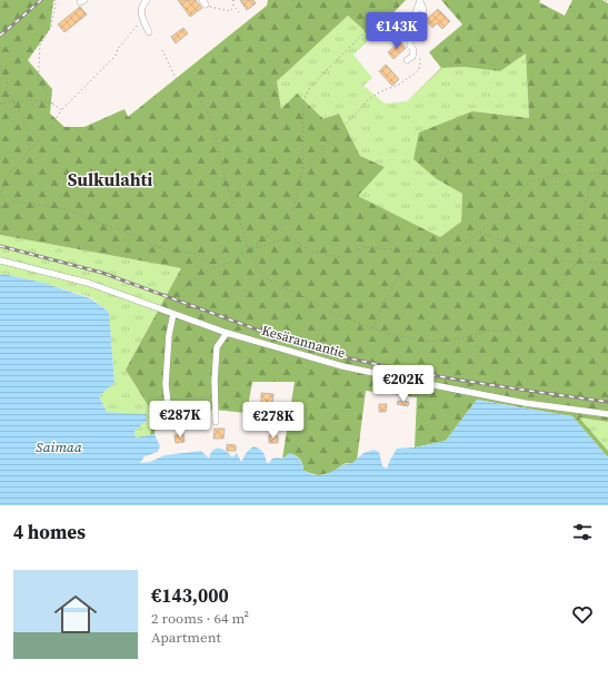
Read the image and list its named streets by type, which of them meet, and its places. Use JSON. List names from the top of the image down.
{
  "streets": {
    "street": ["Kesärannantie"]
  },
  "districts": ["Sulkulahti"],
  "water": ["Saimaa"],
  "page": {
    "price": [
      "€143K",
      "€202K",
      "€287K",
      "€278K"
    ],
    "heading": "4 homes",
    "list": [
      {
        "name": "€143,000",
        "note": "2 rooms · 64 m² · Apartment"
      }
    ]
  }
}
